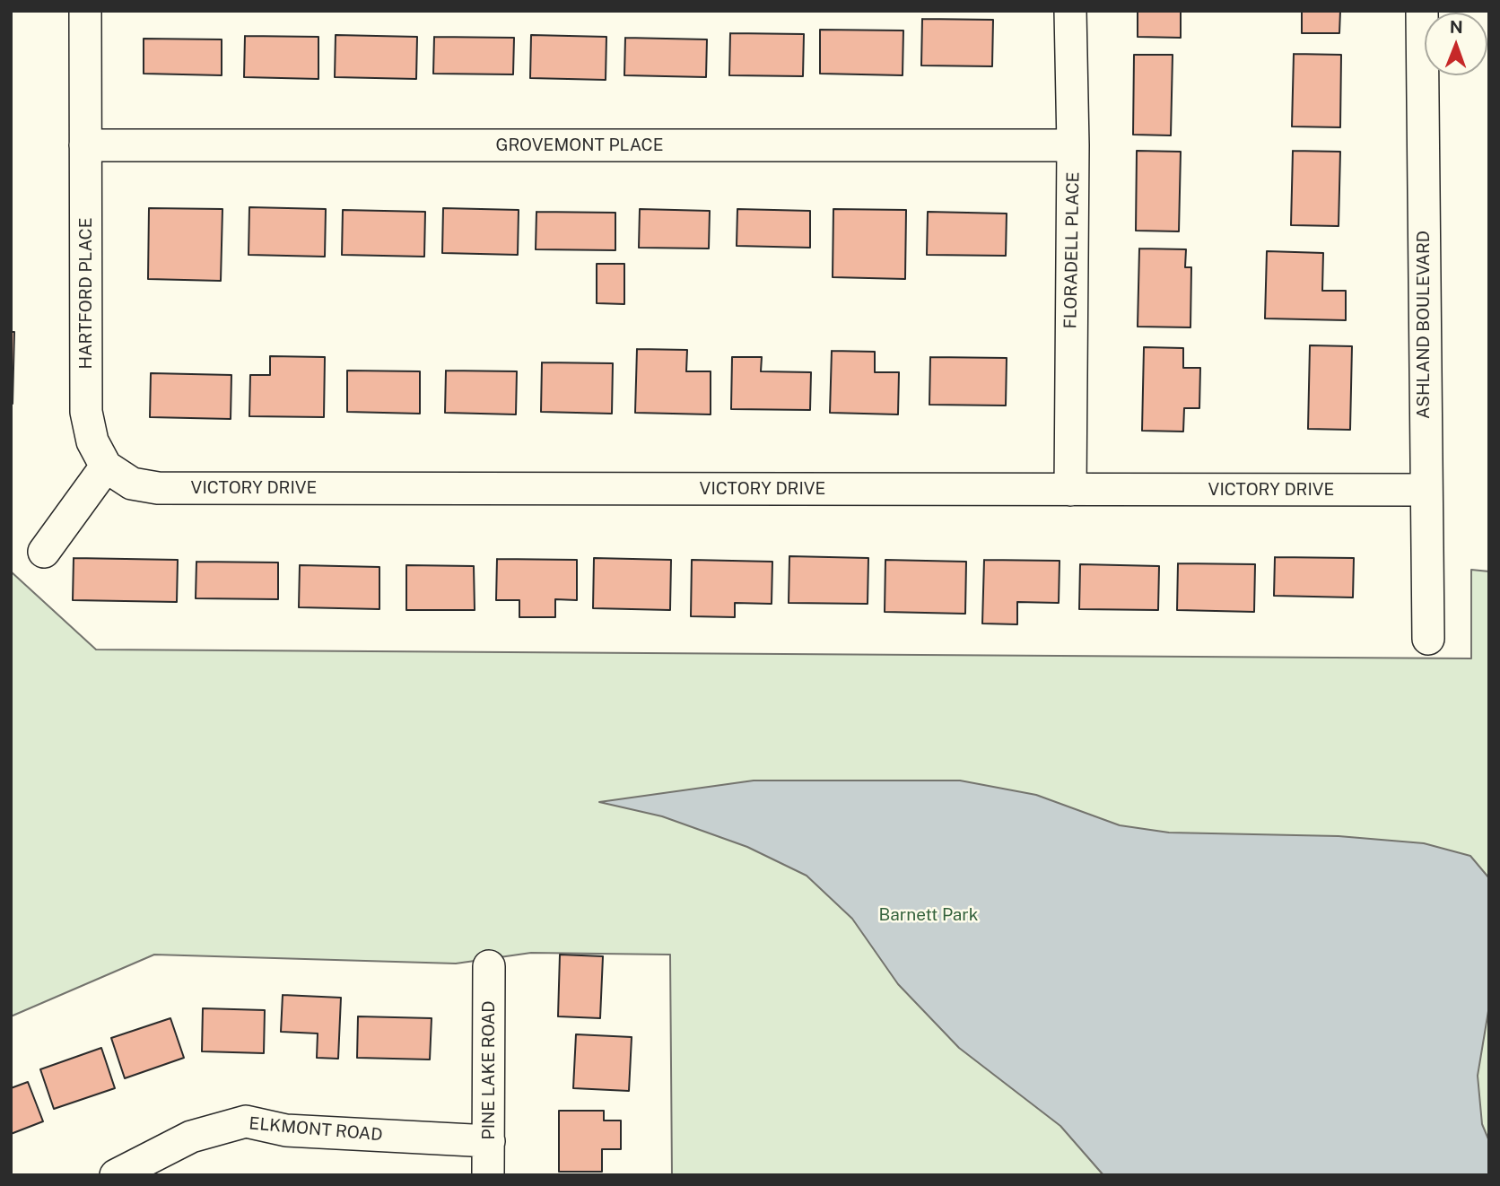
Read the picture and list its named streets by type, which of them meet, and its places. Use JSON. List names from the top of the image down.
{
  "streets": {
    "street": [
      "GROVEMONT PLACE",
      "FLORADELL PLACE",
      "HARTFORD PLACE",
      "ASHLAND BOULEVARD",
      "VICTORY DRIVE",
      "PINE LAKE ROAD",
      "ELKMONT ROAD"
    ]
  },
  "crossings": [
    ["GROVEMONT PLACE", "FLORADELL PLACE"],
    ["GROVEMONT PLACE", "HARTFORD PLACE"],
    ["FLORADELL PLACE", "VICTORY DRIVE"],
    ["HARTFORD PLACE", "VICTORY DRIVE"],
    ["ASHLAND BOULEVARD", "VICTORY DRIVE"],
    ["PINE LAKE ROAD", "ELKMONT ROAD"]
  ],
  "parks": ["Barnett Park"],
  "north": "top"
}
